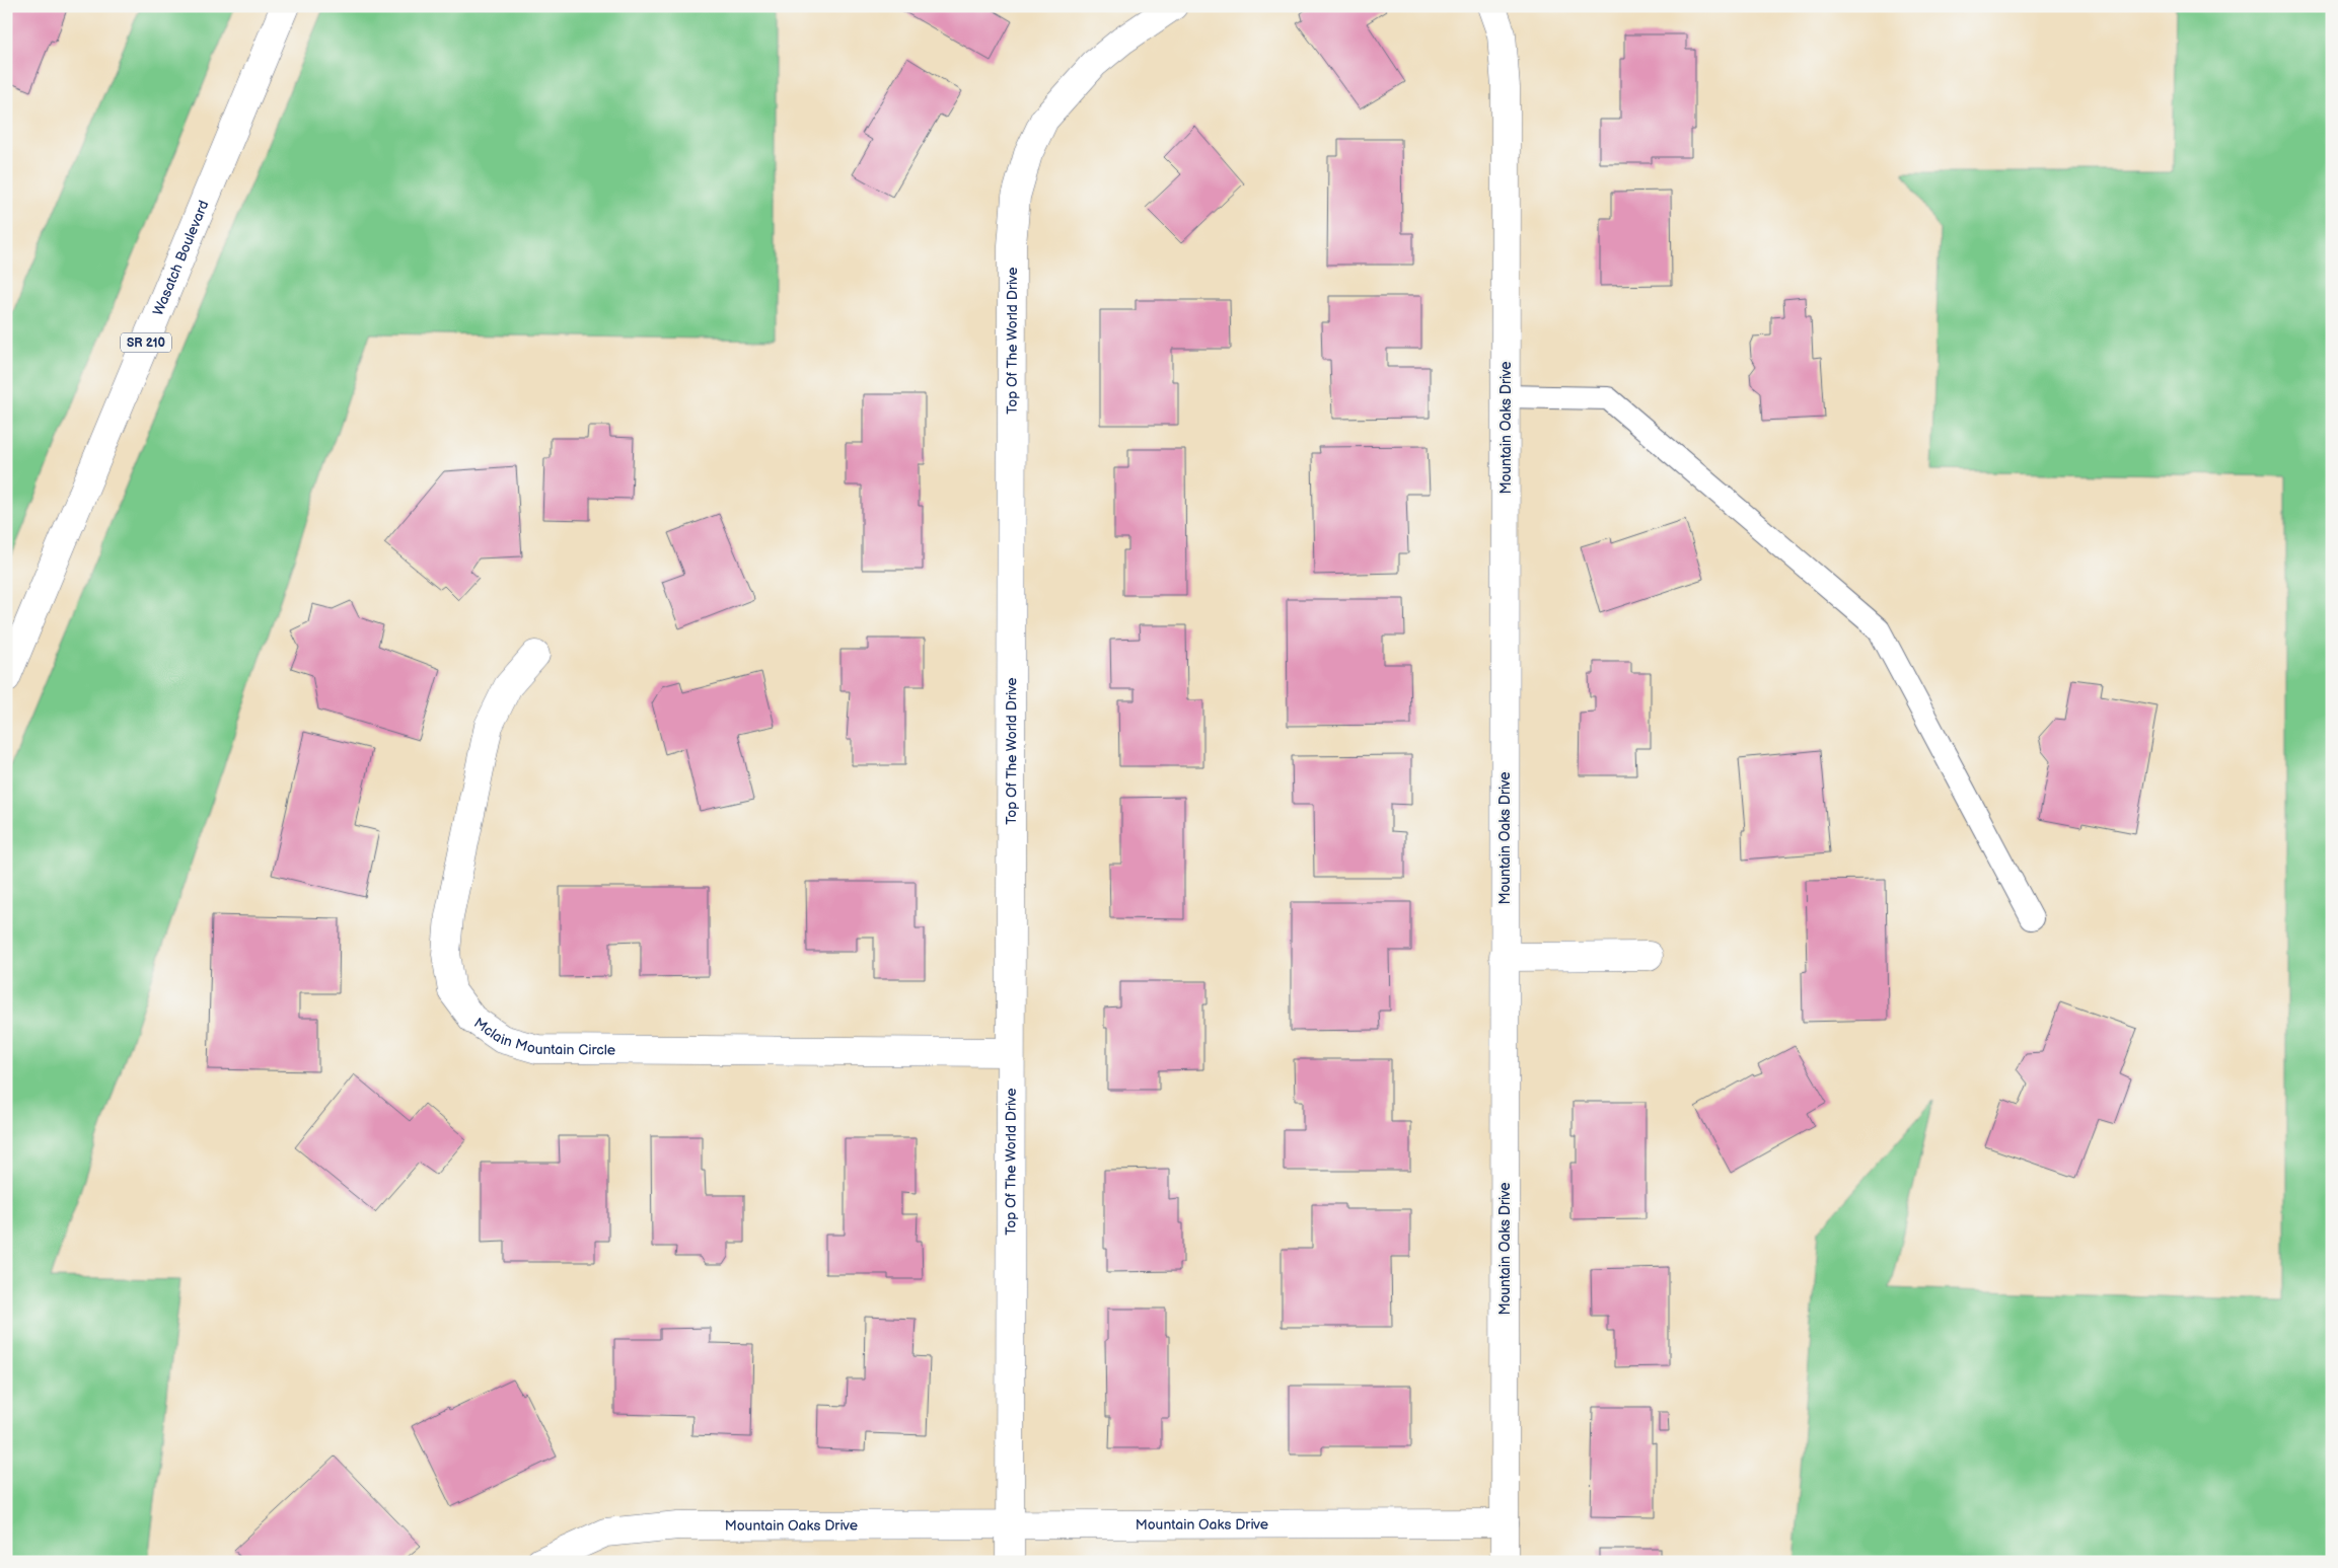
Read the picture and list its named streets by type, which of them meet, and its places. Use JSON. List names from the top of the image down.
{
  "streets": {
    "street": [
      "Wasatch Boulevard",
      "Top Of The World Drive",
      "SR 210",
      "Mountain Oaks Drive",
      "Mclain Mountain Circle"
    ]
  },
  "crossings": [
    ["Top Of The World Drive", "Mountain Oaks Drive"],
    ["Top Of The World Drive", "Mclain Mountain Circle"]
  ]
}
